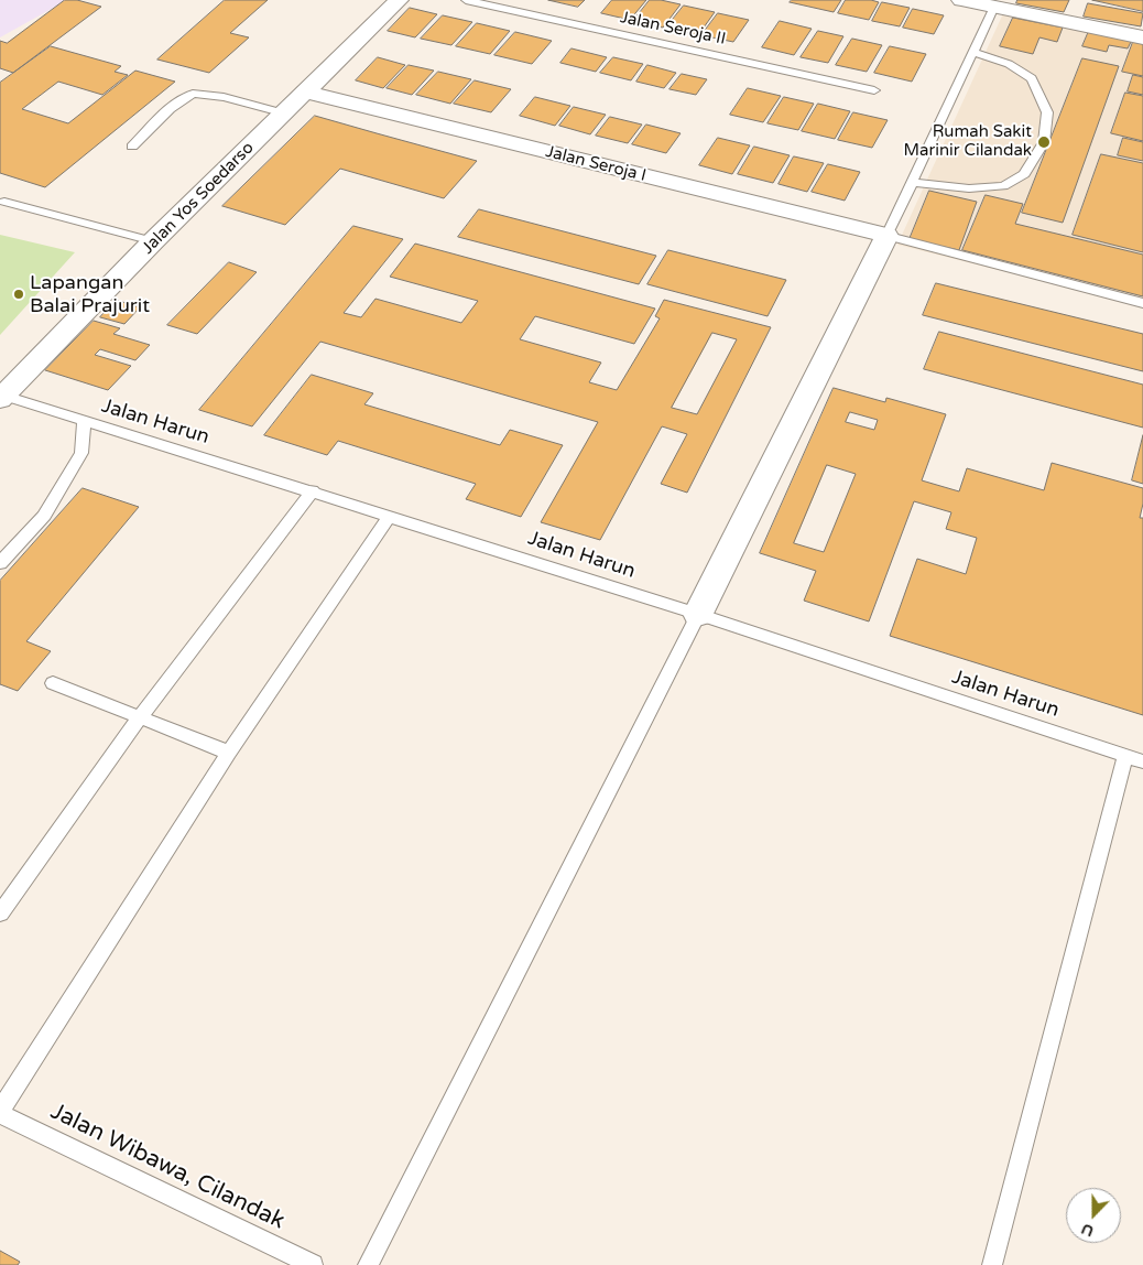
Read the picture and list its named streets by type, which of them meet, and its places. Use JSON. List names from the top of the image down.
{
  "streets": {
    "street": ["Jalan Seroja I", "Jalan Yos Soedarso"],
    "lane": ["Jalan Seroja II", "Jalan Harun", "Jalan Wibawa, Cilandak"]
  },
  "crossings": [
    ["Jalan Seroja I", "Jalan Yos Soedarso"],
    ["Jalan Yos Soedarso", "Jalan Harun"]
  ],
  "places": ["Rumah Sakit Marinir Cilandak", "Lapangan Balai Prajurit"],
  "north": "bottom"
}
